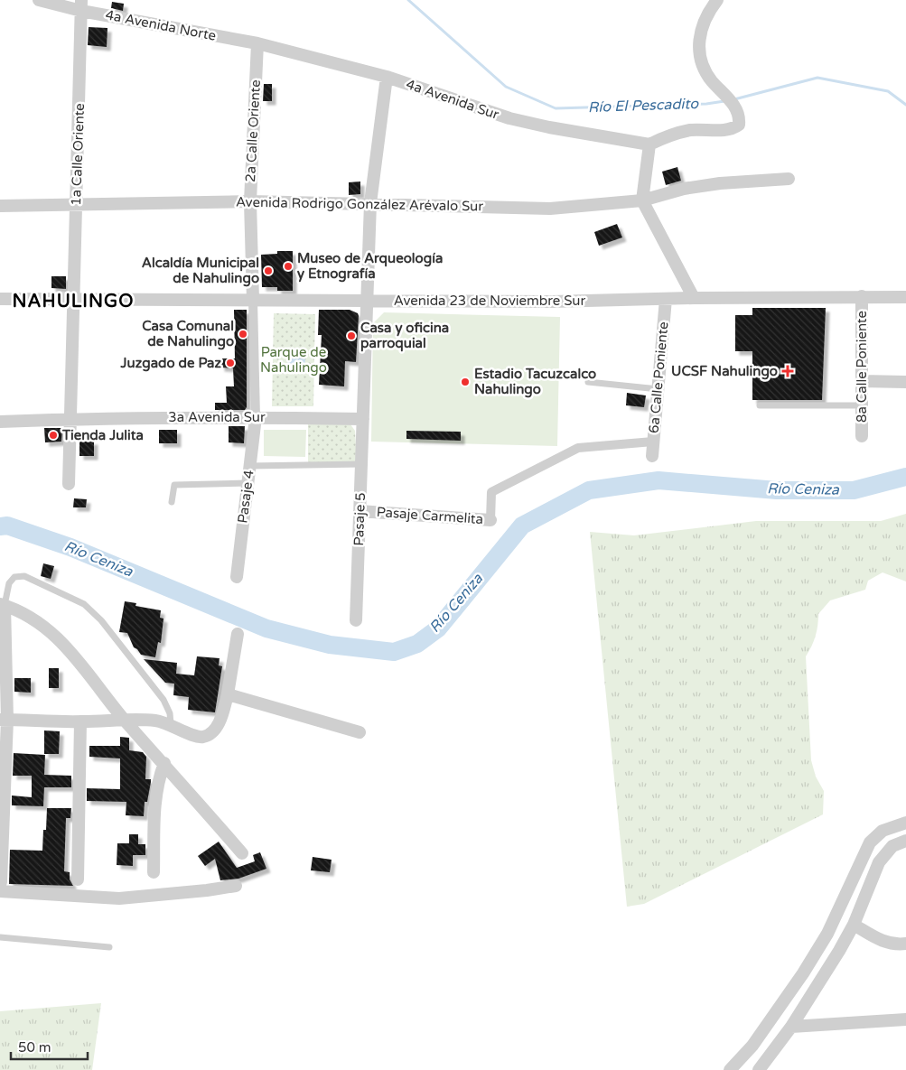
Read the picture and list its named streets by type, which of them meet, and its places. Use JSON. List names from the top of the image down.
{
  "streets": {
    "street": [
      "4a Avenida Norte",
      "4a Avenida Sur",
      "2a Calle Oriente",
      "1a Calle Oriente",
      "Avenida Rodrigo González Arévalo Sur",
      "Avenida 23 de Noviembre Sur",
      "8a Calle Poniente",
      "6a Calle Poniente",
      "3a Avenida Sur",
      "Pasaje 4",
      "Pasaje Carmelita",
      "Pasaje 5"
    ]
  },
  "crossings": [
    ["4a Avenida Norte", "4a Avenida Sur"],
    ["4a Avenida Norte", "2a Calle Oriente"],
    ["4a Avenida Norte", "1a Calle Oriente"],
    ["4a Avenida Sur", "2a Calle Oriente"],
    ["4a Avenida Sur", "Pasaje 5"],
    ["2a Calle Oriente", "Avenida Rodrigo González Arévalo Sur"],
    ["2a Calle Oriente", "Avenida 23 de Noviembre Sur"],
    ["1a Calle Oriente", "Avenida Rodrigo González Arévalo Sur"],
    ["1a Calle Oriente", "Avenida 23 de Noviembre Sur"],
    ["1a Calle Oriente", "3a Avenida Sur"],
    ["Avenida Rodrigo González Arévalo Sur", "Pasaje 5"],
    ["Avenida 23 de Noviembre Sur", "8a Calle Poniente"],
    ["Avenida 23 de Noviembre Sur", "6a Calle Poniente"],
    ["Avenida 23 de Noviembre Sur", "Pasaje 5"],
    ["6a Calle Poniente", "Pasaje Carmelita"],
    ["3a Avenida Sur", "Pasaje 4"],
    ["3a Avenida Sur", "Pasaje 5"],
    ["Pasaje Carmelita", "Pasaje 5"]
  ],
  "districts": ["NAHULINGO"],
  "water": ["Río El Pescadito", "Río Ceniza"],
  "parks": ["Parque de Nahulingo"],
  "places": {
    "other": [
      "Museo de Arqueología y Etnografía",
      "Alcaldía Municipal de Nahulingo",
      "Casa Comunal de Nahulingo",
      "Casa y oficina parroquial",
      "Juzgado de Paz",
      "Estadio Tacuzcalco Nahulingo",
      "Tienda Julita"
    ],
    "health": ["UCSF Nahulingo"]
  },
  "scale_bar": "50 m"
}
